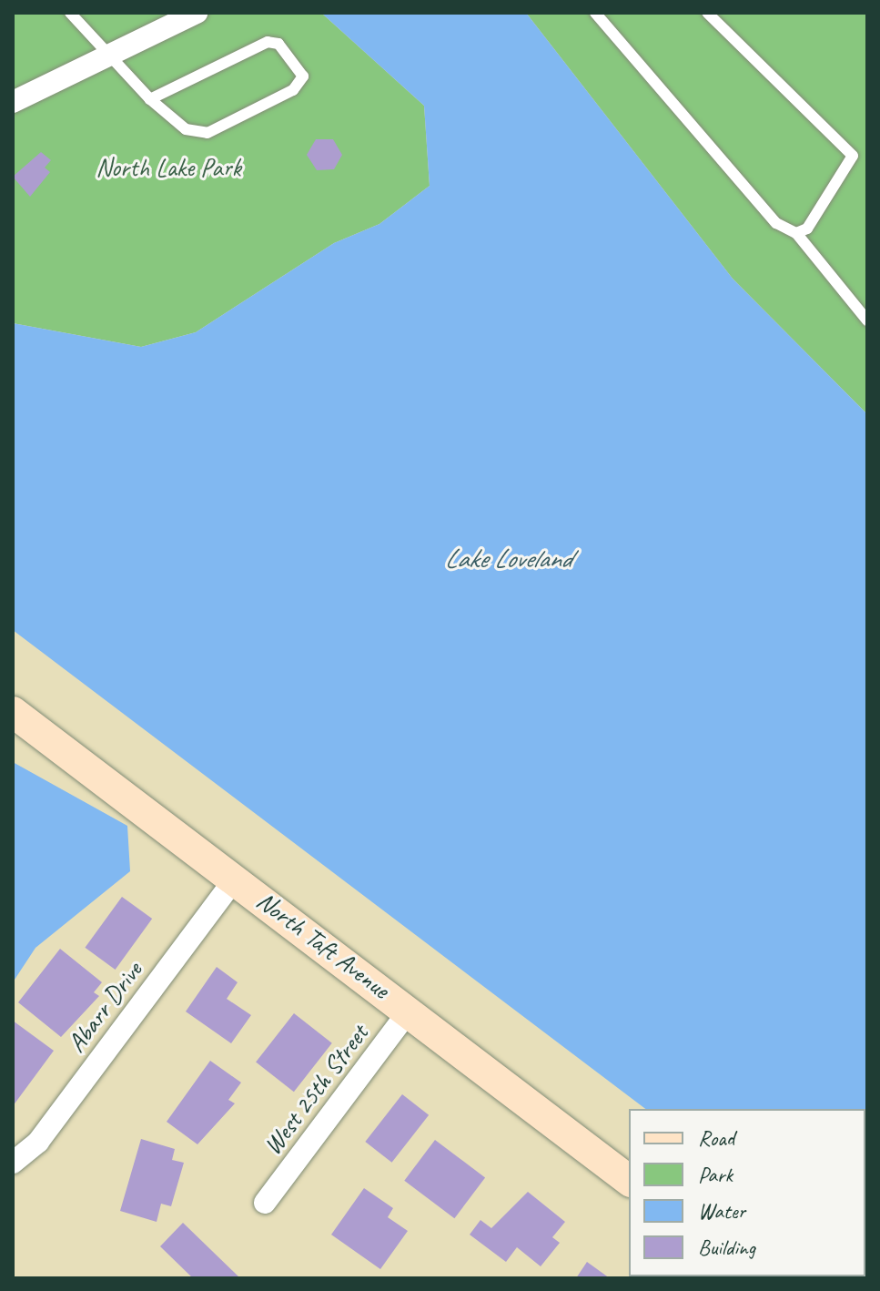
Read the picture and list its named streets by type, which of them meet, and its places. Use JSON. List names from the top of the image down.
{
  "streets": {
    "main road": ["North Taft Avenue"],
    "street": ["Abarr Drive", "West 25th Street"]
  },
  "crossings": [
    ["North Taft Avenue", "Abarr Drive"],
    ["North Taft Avenue", "West 25th Street"]
  ],
  "water": ["Lake Loveland"],
  "parks": ["North Lake Park"],
  "legend": [
    "Road",
    "Park",
    "Water",
    "Building"
  ]
}
